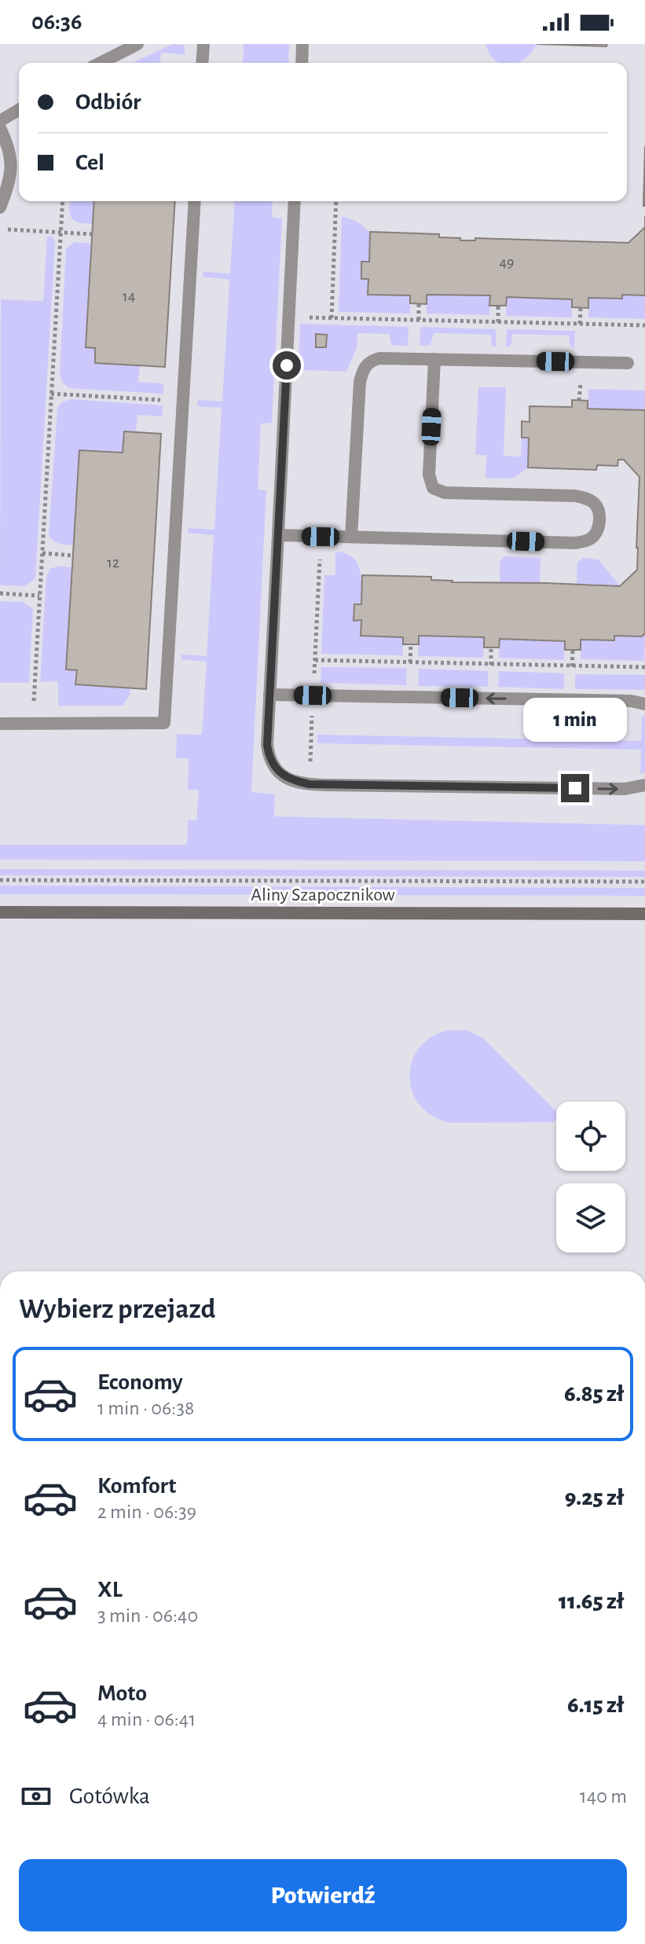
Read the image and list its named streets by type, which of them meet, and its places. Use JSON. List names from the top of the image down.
{
  "streets": {
    "street": ["Aliny Szapocznikow"]
  },
  "house_numbers": ["49", "14", "12"],
  "page": {
    "status": "06:36",
    "banner": ["Odbiór", "Cel"],
    "bubble": "1 min",
    "heading": "Wybierz przejazd",
    "list": [
      {
        "name": "Economy",
        "note": "1 min · 06:38",
        "value": "6.85 zł"
      },
      {
        "name": "Komfort",
        "note": "2 min · 06:39",
        "value": "9.25 zł"
      },
      {
        "name": "XL",
        "note": "3 min · 06:40",
        "value": "11.65 zł"
      },
      {
        "name": "Moto",
        "note": "4 min · 06:41",
        "value": "6.15 zł"
      }
    ],
    "pay": ["Gotówka", "140 m"],
    "buttons": "Potwierdź"
  }
}
